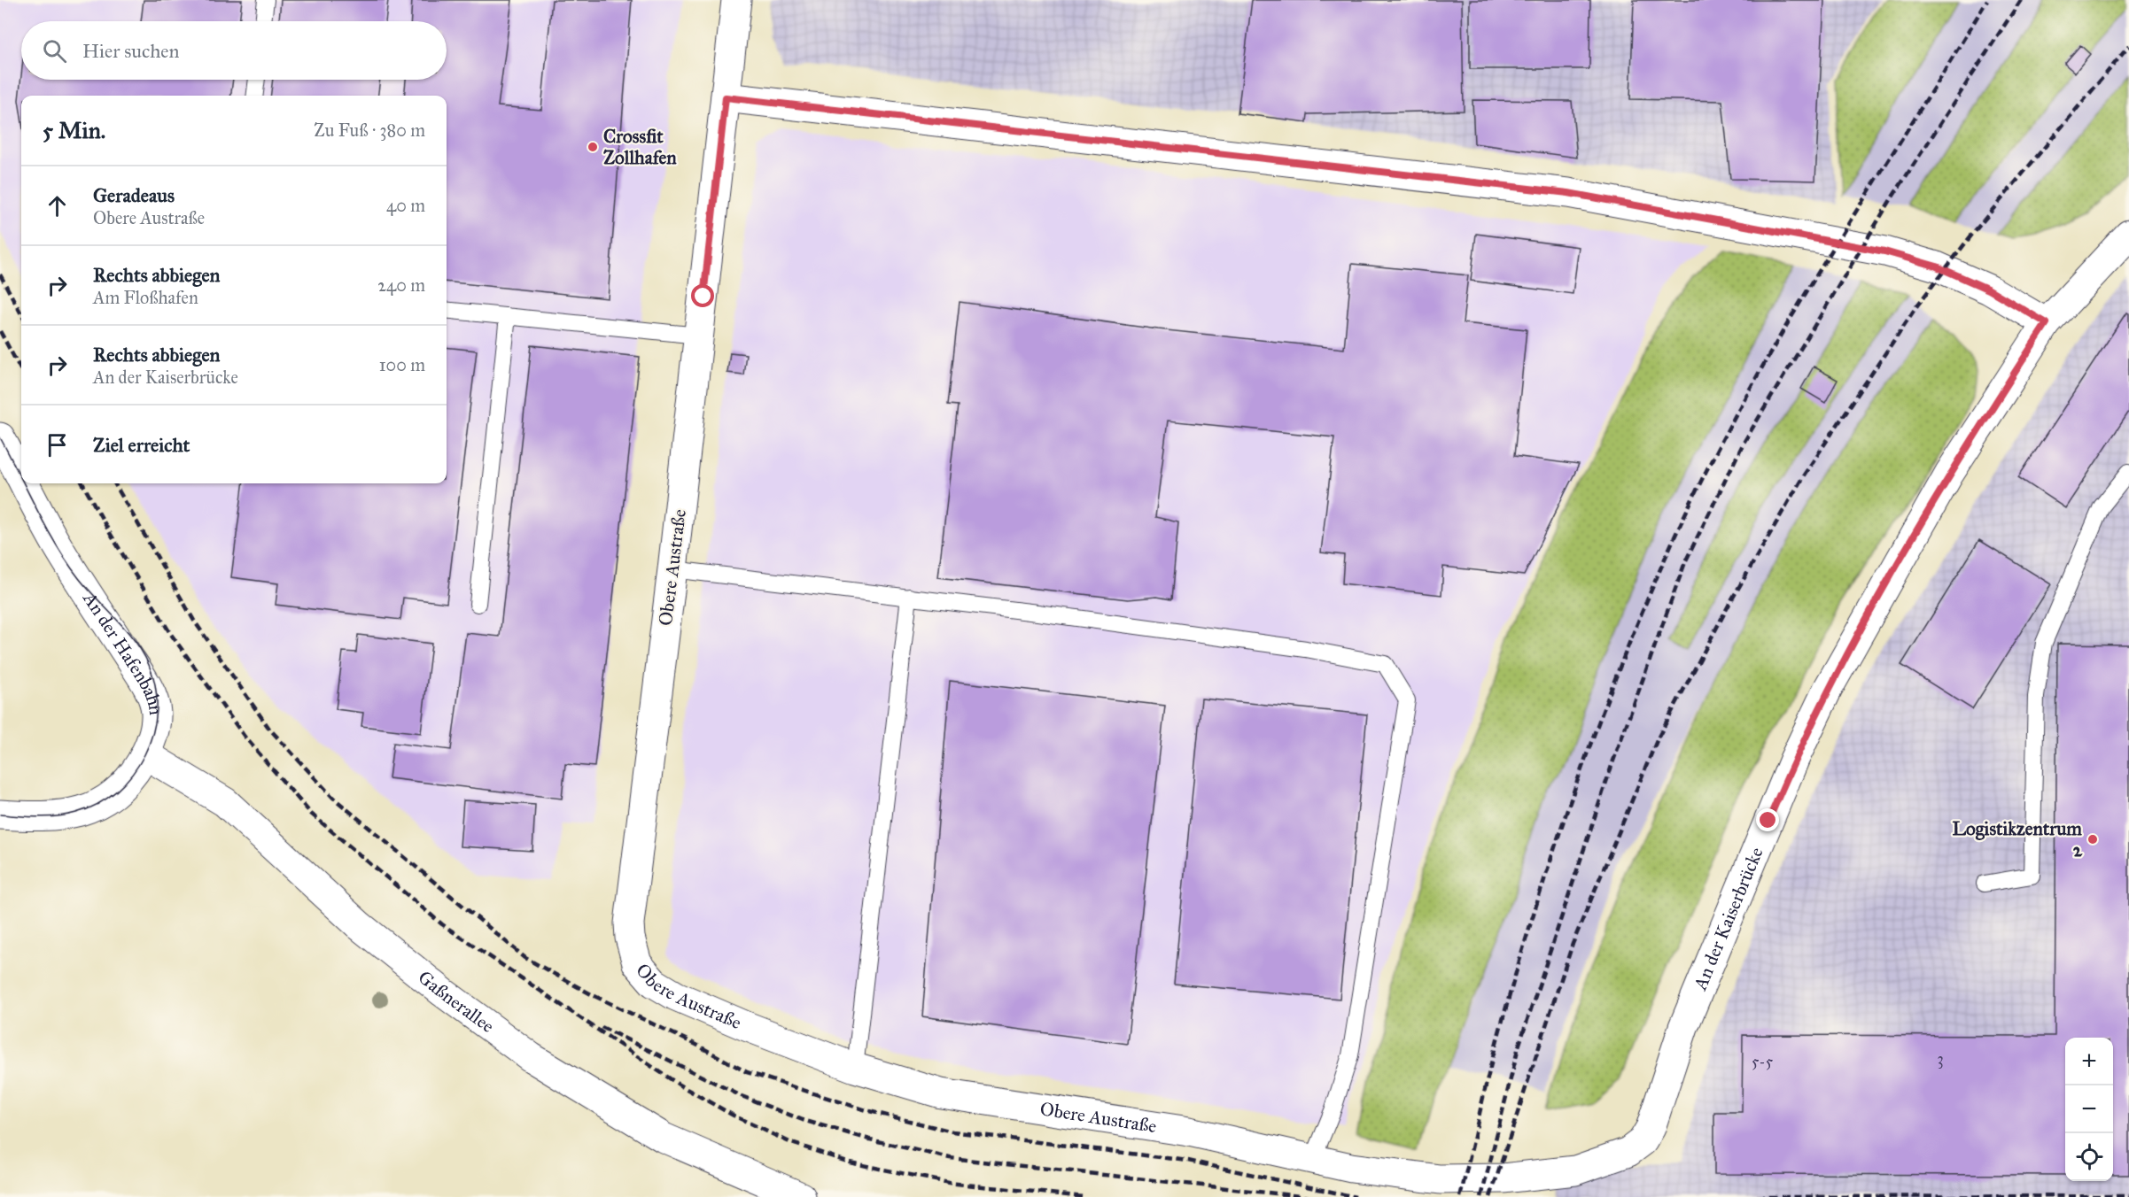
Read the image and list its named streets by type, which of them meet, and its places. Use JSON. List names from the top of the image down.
{
  "streets": {
    "street": [
      "Obere Austraße",
      "An der Hafenbahn",
      "An der Kaiserbrücke",
      "Gaßnerallee"
    ]
  },
  "crossings": [
    ["Obere Austraße", "An der Kaiserbrücke"],
    ["An der Hafenbahn", "Gaßnerallee"]
  ],
  "places": ["Crossfit Zollhafen", "Logistikzentrum 2"],
  "house_numbers": ["3", "5-5"],
  "page": {
    "search": "Hier suchen",
    "heading": ["5 Min.", "Zu Fuß · 380 m"],
    "list": [
      ["Geradeaus", "Obere Austraße", "40 m"],
      ["Rechts abbiegen", "Am Floßhafen", "240 m"],
      ["Rechts abbiegen", "An der Kaiserbrücke", "100 m"],
      "Ziel erreicht"
    ],
    "map_buttons": ["+", "−"]
  }
}
